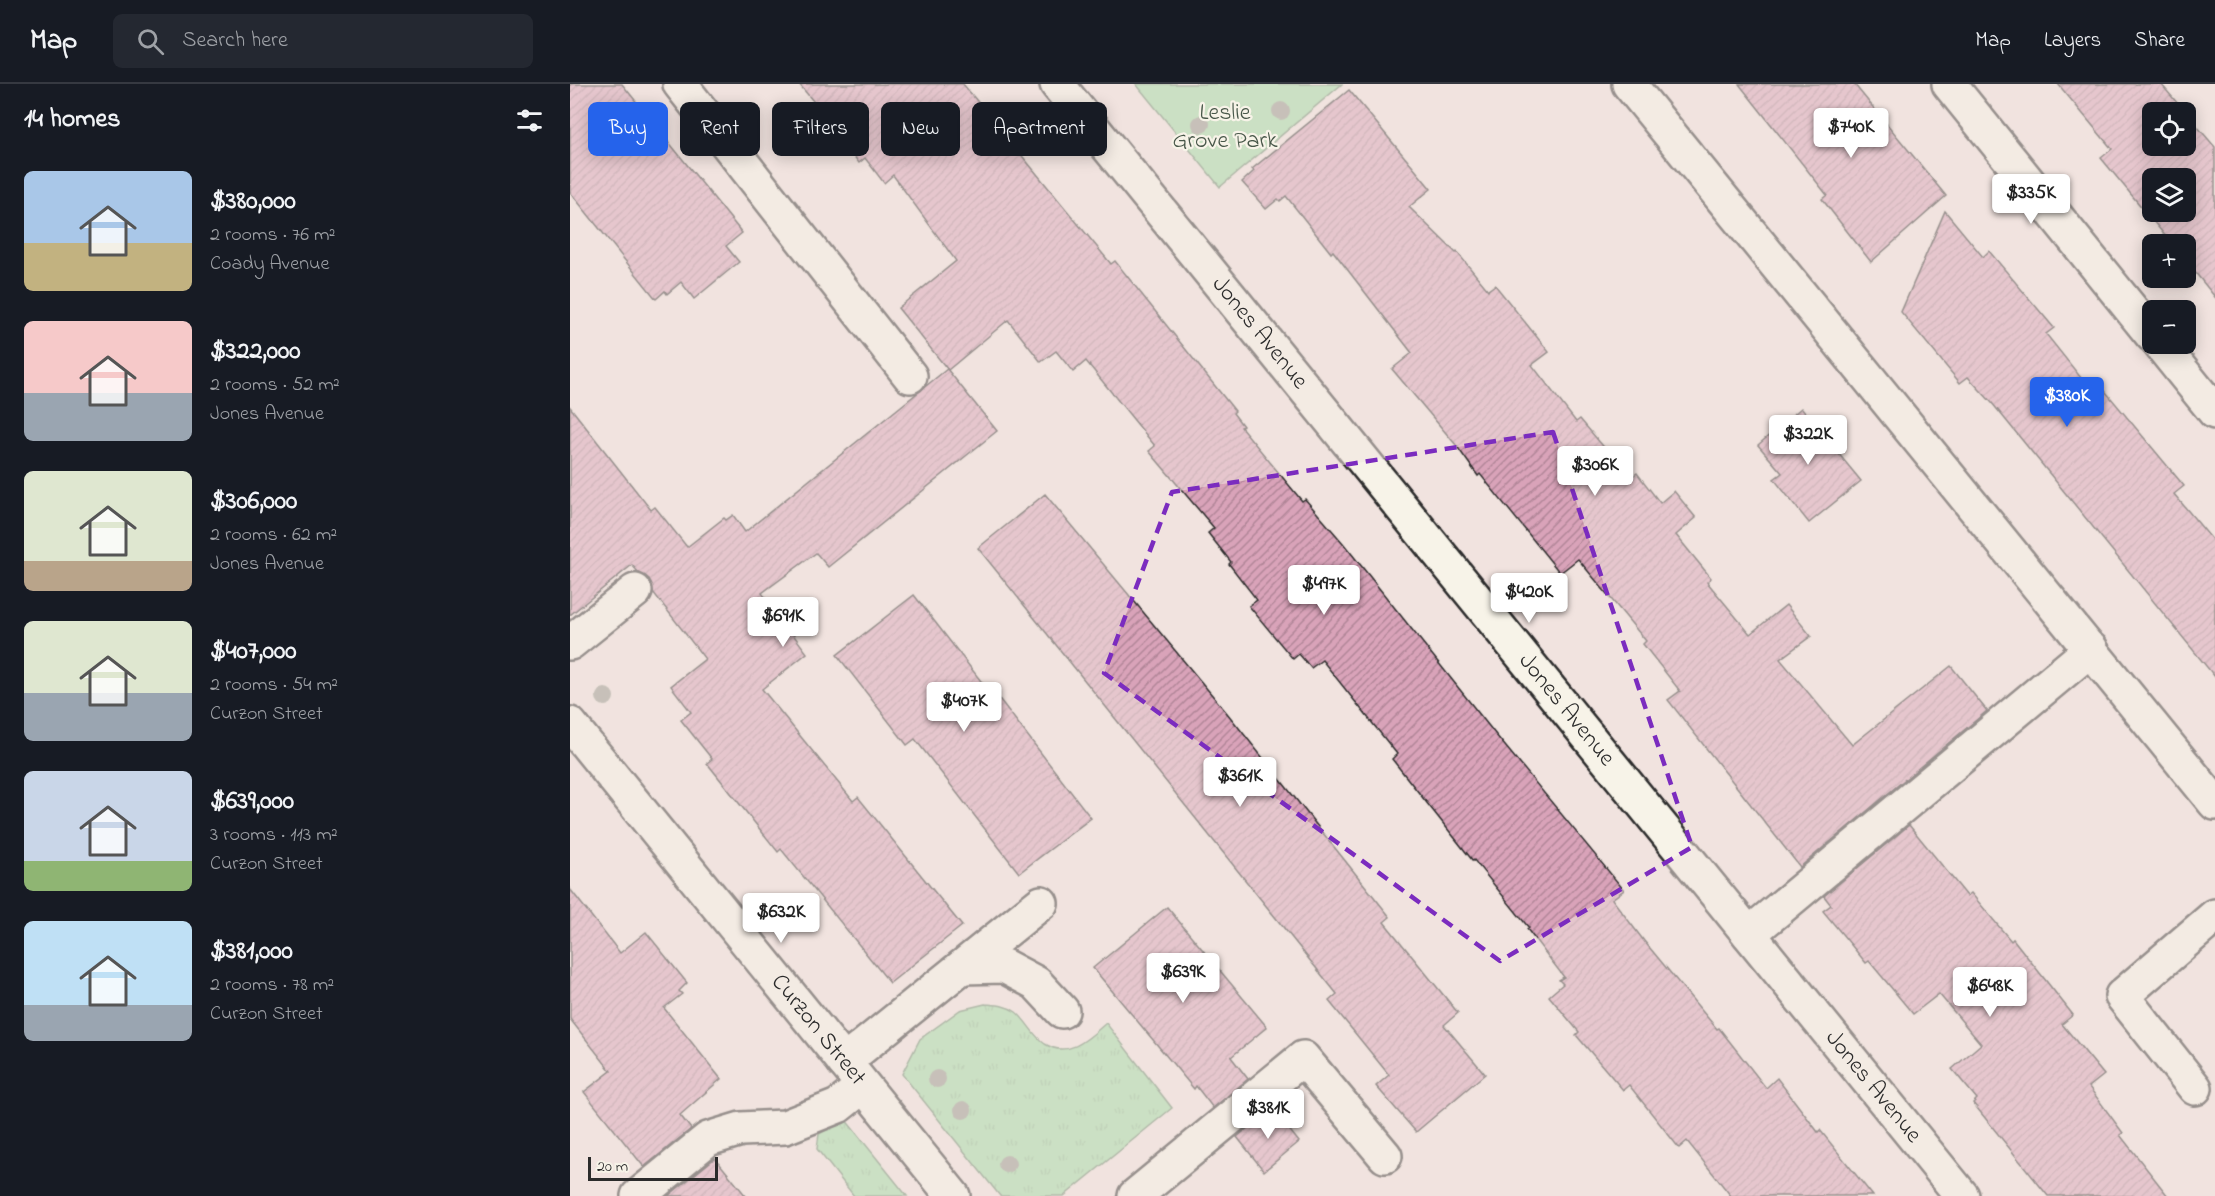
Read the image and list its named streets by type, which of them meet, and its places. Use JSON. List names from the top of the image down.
{
  "streets": {
    "street": ["Jones Avenue", "Curzon Street"]
  },
  "parks": ["Leslie Grove Park"],
  "scale_bar": "20 m",
  "page": {
    "header": "Map",
    "search": "Search here",
    "nav": ["Map", "Layers", "Share"],
    "heading": "14 homes",
    "map_buttons": ["+", "−"],
    "chip": [
      "Buy",
      "Rent",
      "Filters",
      "New",
      "Apartment"
    ],
    "price": [
      "$740K",
      "$335K",
      "$380K",
      "$322K",
      "$306K",
      "$497K",
      "$420K",
      "$691K",
      "$407K",
      "$361K",
      "$632K",
      "$639K",
      "$648K",
      "$381K"
    ],
    "list": [
      {
        "name": "$380,000",
        "note": "2 rooms · 76 m² · Coady Avenue"
      },
      {
        "name": "$322,000",
        "note": "2 rooms · 52 m² · Jones Avenue"
      },
      {
        "name": "$306,000",
        "note": "2 rooms · 62 m² · Jones Avenue"
      },
      {
        "name": "$407,000",
        "note": "2 rooms · 54 m² · Curzon Street"
      },
      {
        "name": "$639,000",
        "note": "3 rooms · 113 m² · Curzon Street"
      },
      {
        "name": "$381,000",
        "note": "2 rooms · 78 m² · Curzon Street"
      }
    ],
    "scale": "20 m"
  }
}
